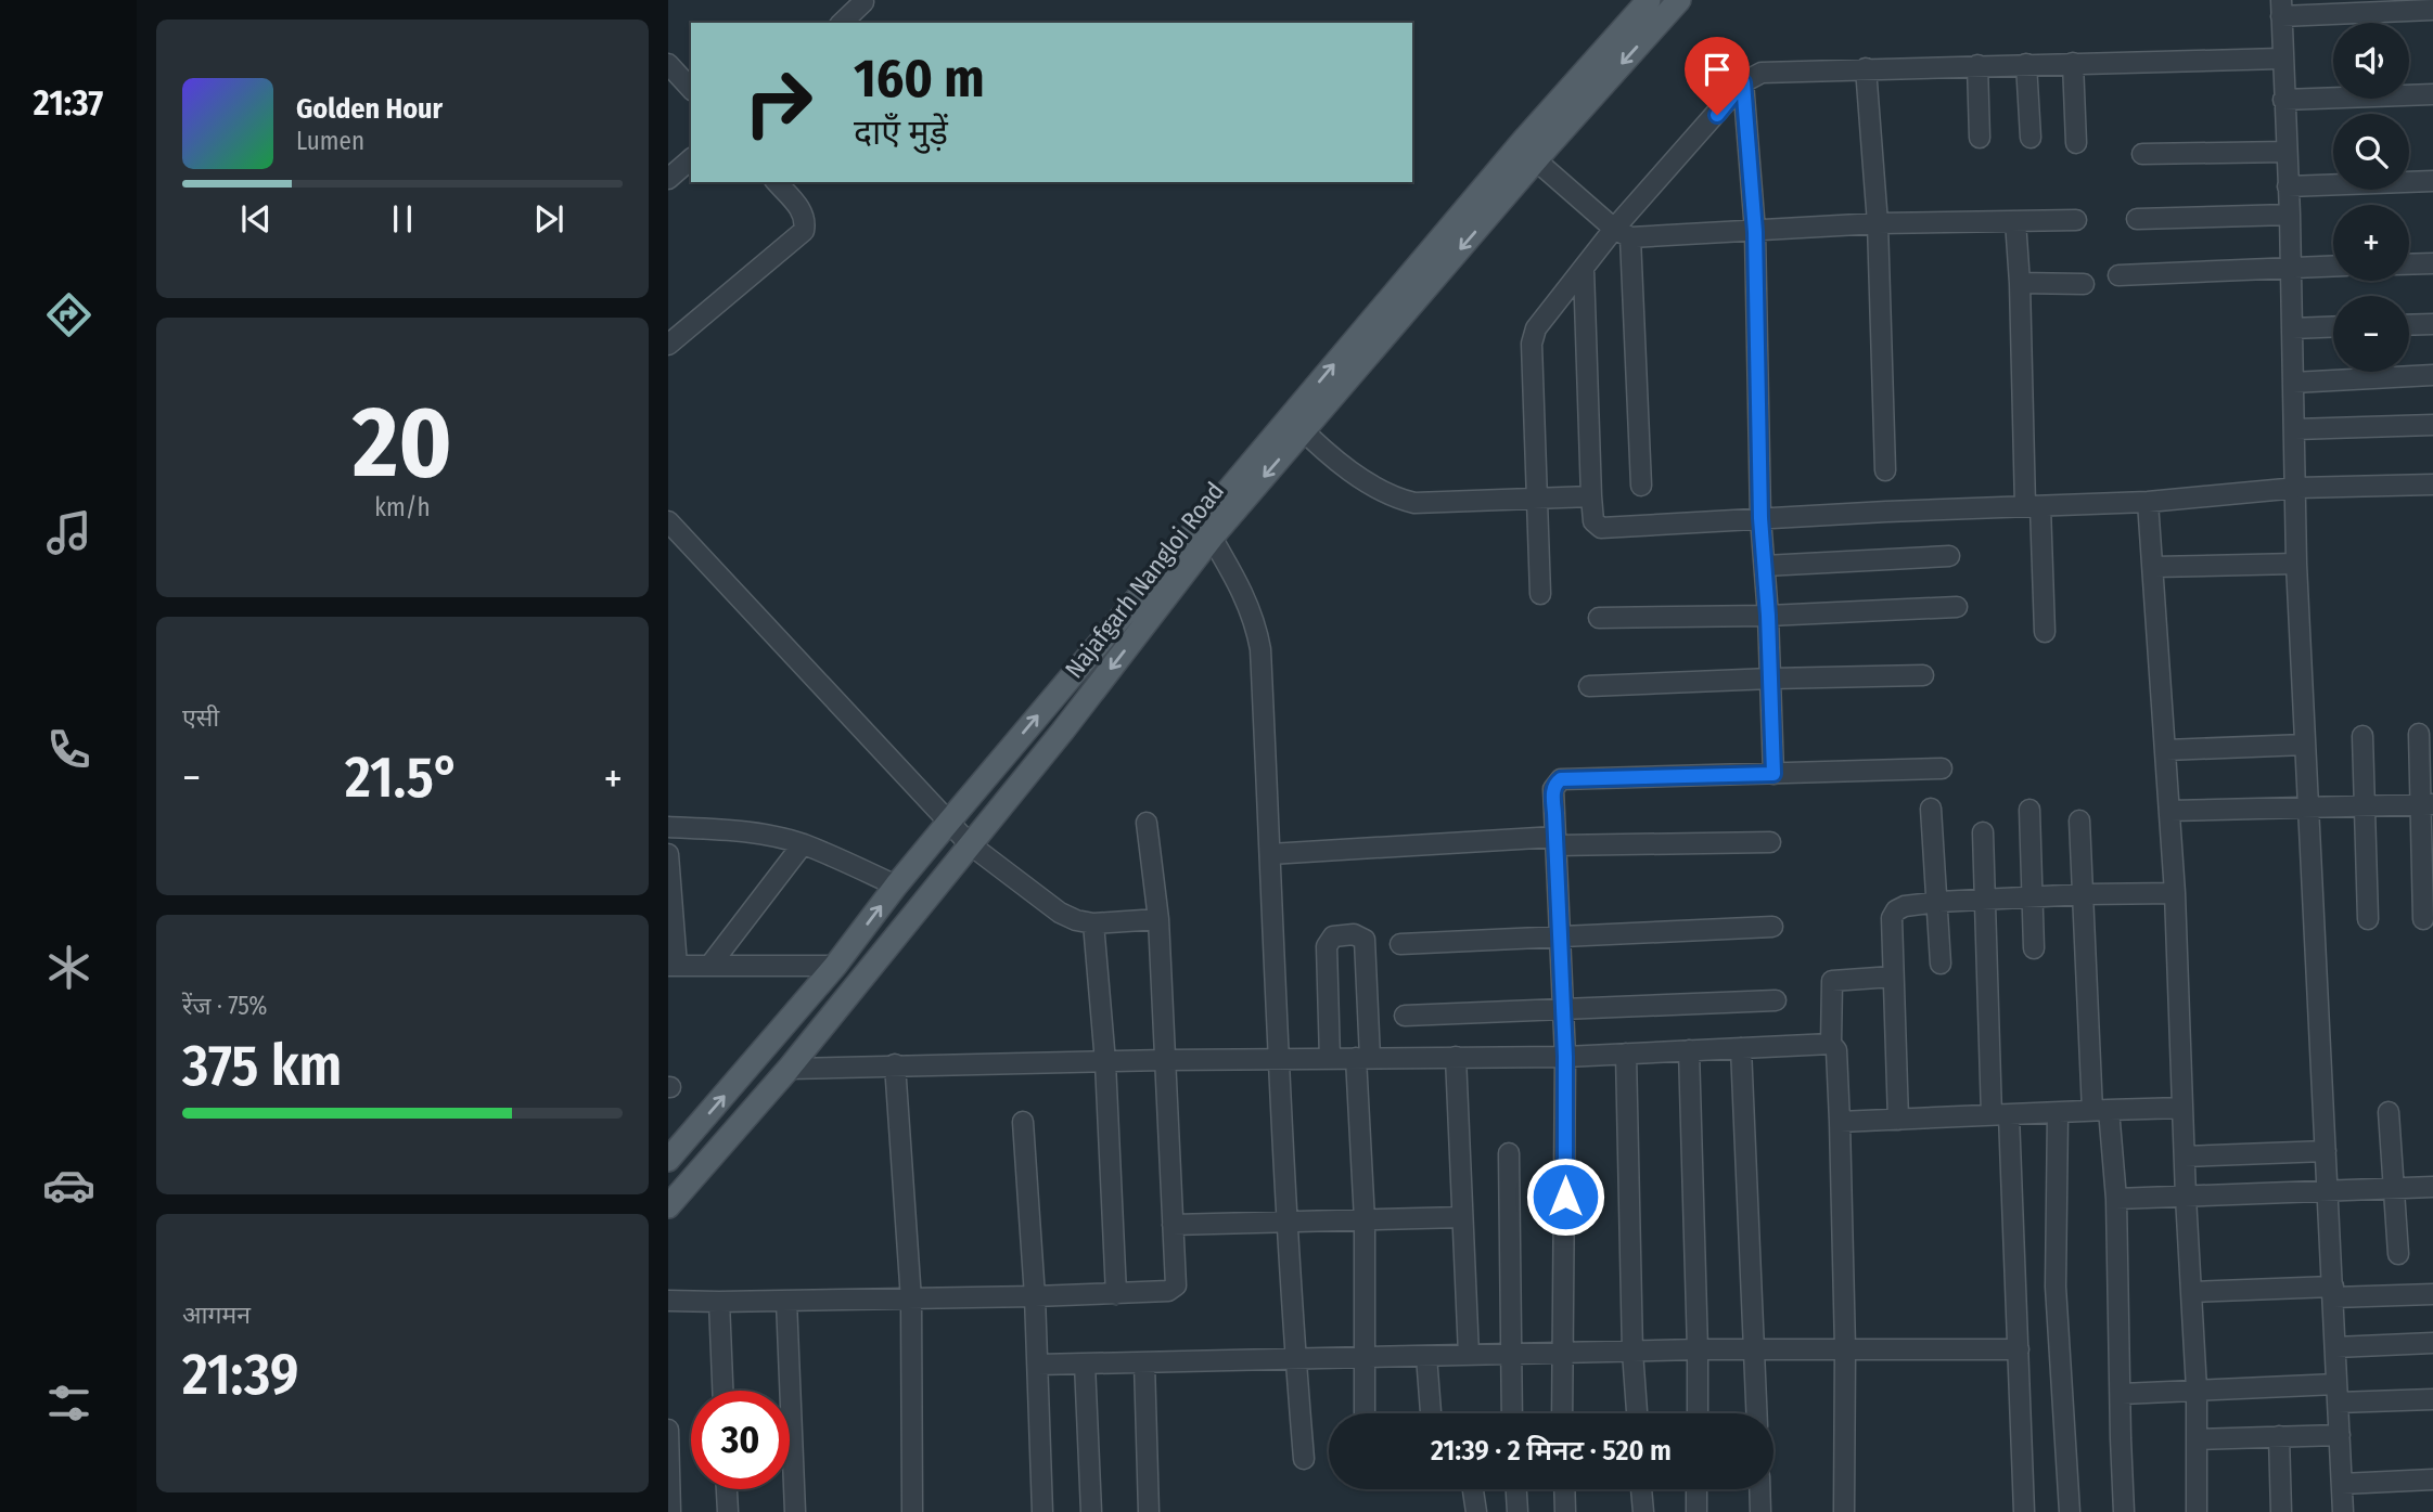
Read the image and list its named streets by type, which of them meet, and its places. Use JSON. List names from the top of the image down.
{
  "streets": {
    "main road": ["Najafgarh Nangloi Road"]
  },
  "page": {
    "tabs": "21:37",
    "map_buttons": ["+", "−"],
    "turn": ["160 m", "दाएँ मुड़ें"],
    "song": ["Golden Hour", "Lumen"],
    "tile": [
      ["20", "km/h"],
      "एसी",
      ["रेंज · 75%", "375 km"],
      ["आगमन", "21:39"]
    ],
    "heat": ["−", "21.5°", "+"],
    "limit": "30",
    "trip": "21:39 · 2 मिनट · 520 m"
  }
}
